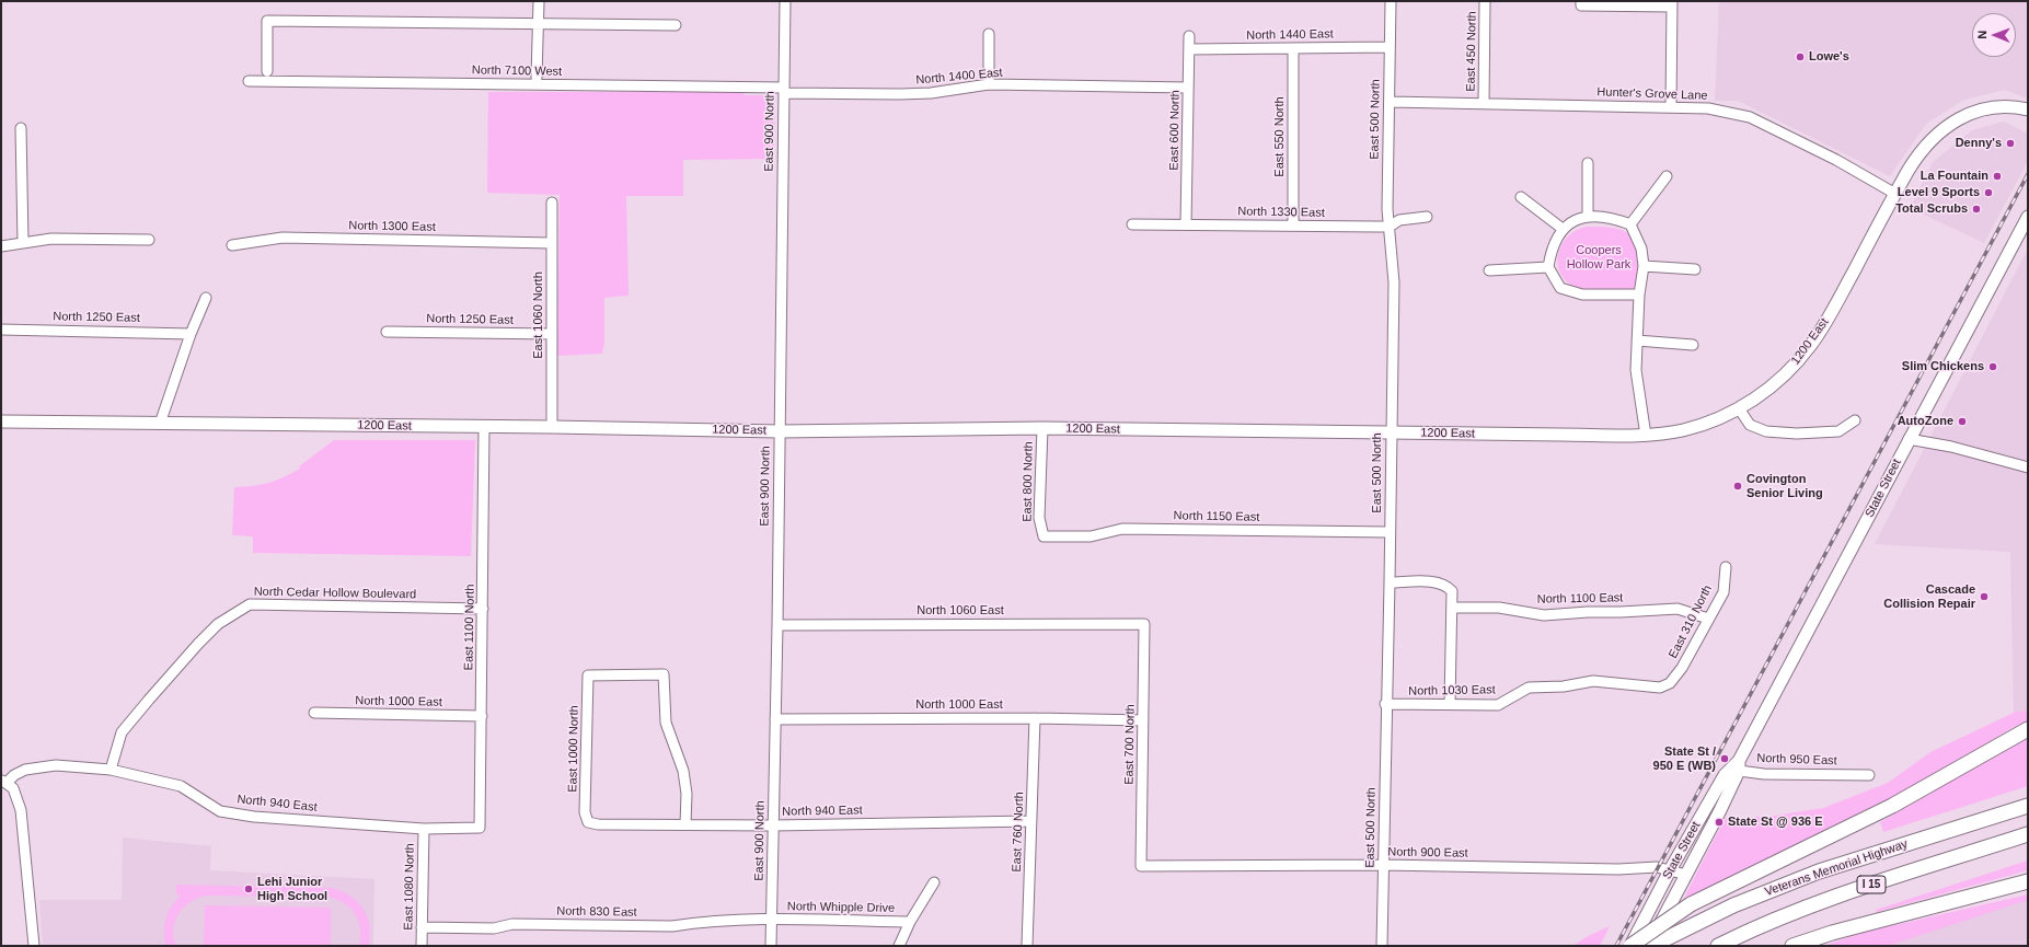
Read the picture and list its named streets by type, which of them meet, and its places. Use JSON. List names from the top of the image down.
{
  "streets": {
    "highway": ["Veterans Memorial Highway", "I 15"],
    "main road": ["1200 East", "State Street"],
    "street": [
      "North 1440 East",
      "East 450 North",
      "North 7100 West",
      "North 1400 East",
      "Hunter's Grove Lane",
      "East 500 North",
      "East 600 North",
      "East 900 North",
      "East 550 North",
      "North 1330 East",
      "North 1300 East",
      "East 1060 North",
      "North 1250 East",
      "East 800 North",
      "North 1150 East",
      "North Cedar Hollow Boulevard",
      "North 1100 East",
      "North 1060 East",
      "East 310 North",
      "East 1100 North",
      "North 1030 East",
      "North 1000 East",
      "East 700 North",
      "East 1000 North",
      "North 950 East",
      "North 940 East",
      "East 760 North",
      "North 900 East",
      "East 1080 North",
      "North Whipple Drive",
      "North 830 East"
    ]
  },
  "crossings": [
    ["North 1440 East", "East 500 North"],
    ["North 1440 East", "East 600 North"],
    ["North 1440 East", "East 550 North"],
    ["East 450 North", "Hunter's Grove Lane"],
    ["North 7100 West", "North 1400 East"],
    ["North 7100 West", "East 900 North"],
    ["North 1400 East", "East 600 North"],
    ["North 1400 East", "East 900 North"],
    ["Hunter's Grove Lane", "East 500 North"],
    ["Hunter's Grove Lane", "1200 East"],
    ["East 500 North", "North 1330 East"],
    ["East 500 North", "1200 East"],
    ["East 500 North", "North 1150 East"],
    ["East 500 North", "North 1030 East"],
    ["East 500 North", "North 900 East"],
    ["East 600 North", "North 1330 East"],
    ["East 900 North", "1200 East"],
    ["East 900 North", "North 1060 East"],
    ["East 900 North", "North 1000 East"],
    ["East 900 North", "North 940 East"],
    ["East 900 North", "North Whipple Drive"],
    ["East 900 North", "North 830 East"],
    ["East 550 North", "North 1330 East"],
    ["North 1300 East", "East 1060 North"],
    ["East 1060 North", "North 1250 East"],
    ["East 1060 North", "1200 East"],
    ["1200 East", "East 800 North"],
    ["1200 East", "East 1100 North"],
    ["East 800 North", "North 1150 East"],
    ["State Street", "North 950 East"],
    ["State Street", "North 900 East"],
    ["State Street", "Veterans Memorial Highway"],
    ["North Cedar Hollow Boulevard", "East 1100 North"],
    ["North Cedar Hollow Boulevard", "North 940 East"],
    ["North 1100 East", "East 310 North"],
    ["North 1060 East", "East 700 North"],
    ["East 310 North", "North 1030 East"],
    ["East 1100 North", "North 1000 East"],
    ["East 1100 North", "North 940 East"],
    ["North 1000 East", "East 700 North"],
    ["North 1000 East", "East 760 North"],
    ["East 700 North", "North 900 East"],
    ["East 1000 North", "North 940 East"],
    ["North 940 East", "East 760 North"],
    ["North 940 East", "East 1080 North"],
    ["East 1080 North", "North 830 East"],
    ["North Whipple Drive", "North 830 East"]
  ],
  "parks": ["Coopers Hollow Park"],
  "places": [
    "Lowe's",
    "Denny's",
    "La Fountain",
    "Level 9 Sports",
    "Total Scrubs",
    "Slim Chickens",
    "AutoZone",
    "Covington Senior Living",
    "Cascade Collision Repair",
    "State St / 950 E (WB)",
    "State St @ 936 E",
    "Lehi Junior High School"
  ],
  "north": "left"
}
